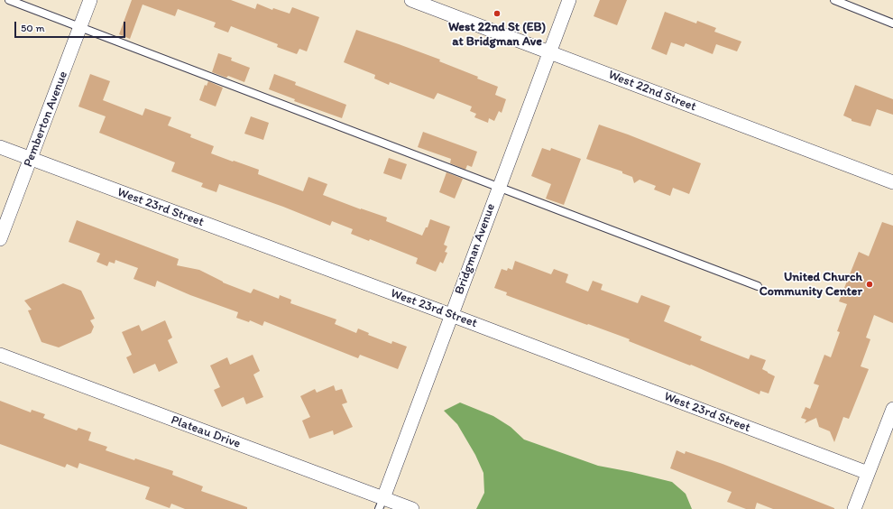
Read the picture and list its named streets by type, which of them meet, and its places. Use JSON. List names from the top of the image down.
{
  "streets": {
    "street": [
      "West 22nd Street",
      "Pemberton Avenue",
      "West 23rd Street",
      "Bridgman Avenue",
      "Plateau Drive"
    ]
  },
  "crossings": [
    ["West 22nd Street", "Bridgman Avenue"],
    ["Pemberton Avenue", "West 23rd Street"],
    ["West 23rd Street", "Bridgman Avenue"],
    ["Bridgman Avenue", "Plateau Drive"]
  ],
  "places": ["West 22nd St (EB) at Bridgman Ave", "United Church Community Center"],
  "scale_bar": "50 m"
}
